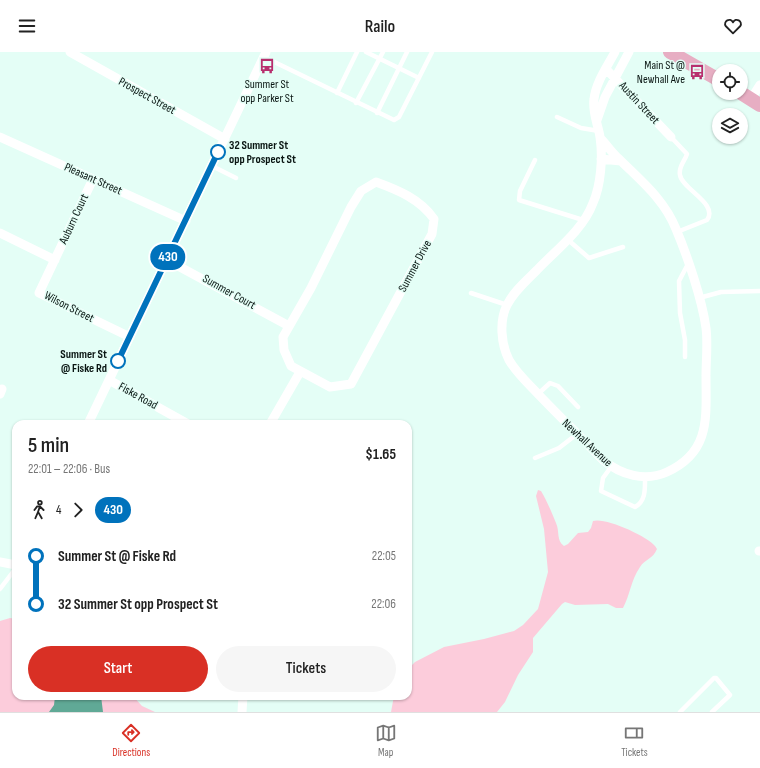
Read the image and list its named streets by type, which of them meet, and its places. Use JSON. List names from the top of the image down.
{
  "streets": {
    "street": [
      "Prospect Street",
      "Austin Street",
      "Pleasant Street",
      "Auburn Court",
      "Summer Drive",
      "Summer Court",
      "Wilson Street",
      "Fiske Road",
      "Newhall Avenue"
    ]
  },
  "crossings": [
    ["Austin Street", "Newhall Avenue"],
    ["Pleasant Street", "Auburn Court"],
    ["Auburn Court", "Wilson Street"],
    ["Summer Drive", "Summer Court"]
  ],
  "places": {
    "bus stop": ["Summer St opp Parker St", "Main St @ Newhall Ave"],
    "other": ["32 Summer St opp Prospect St", "Summer St @ Fiske Rd"]
  },
  "lines": ["bus line 430"],
  "page": {
    "header": "Railo",
    "on_map": "430",
    "heading": ["5 min", "22:01 – 22:06 · Bus", "$1.65"],
    "legs": ["4", "430"],
    "list": [
      {
        "name": "Summer St @ Fiske Rd",
        "value": "22:05"
      },
      {
        "name": "32 Summer St opp Prospect St",
        "value": "22:06"
      }
    ],
    "buttons": ["Start", "Tickets"],
    "tabs": ["Directions", "Map", "Tickets"]
  }
}
